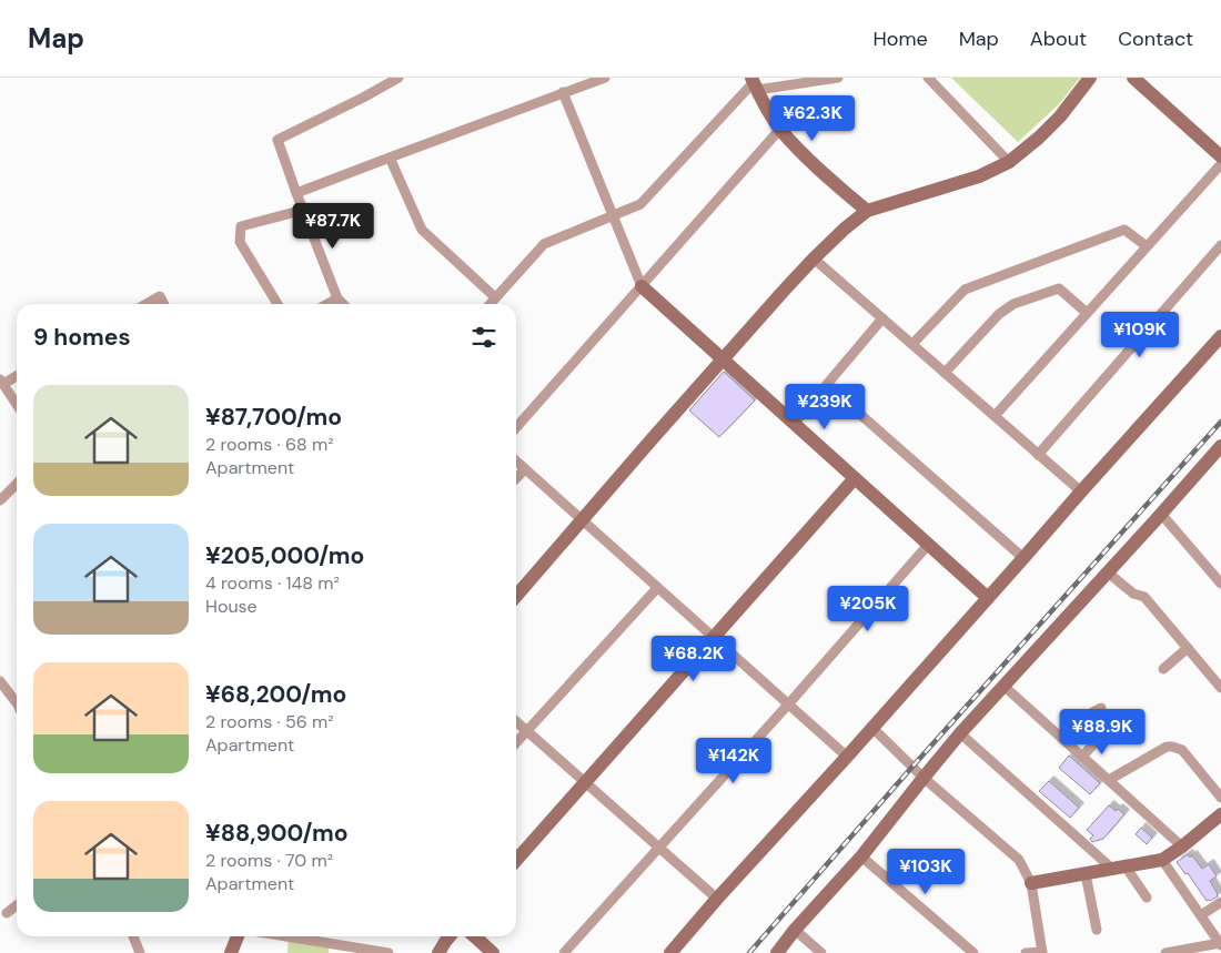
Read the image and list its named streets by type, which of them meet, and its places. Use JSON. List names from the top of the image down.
{
  "page": {
    "header": "Map",
    "nav": [
      "Home",
      "Map",
      "About",
      "Contact"
    ],
    "price": [
      "¥62.3K",
      "¥87.7K",
      "¥109K",
      "¥239K",
      "¥205K",
      "¥68.2K",
      "¥88.9K",
      "¥142K",
      "¥103K"
    ],
    "heading": "9 homes",
    "list": [
      {
        "name": "¥87,700/mo",
        "note": "2 rooms · 68 m² · Apartment"
      },
      {
        "name": "¥205,000/mo",
        "note": "4 rooms · 148 m² · House"
      },
      {
        "name": "¥68,200/mo",
        "note": "2 rooms · 56 m² · Apartment"
      },
      {
        "name": "¥88,900/mo",
        "note": "2 rooms · 70 m² · Apartment"
      }
    ]
  }
}
